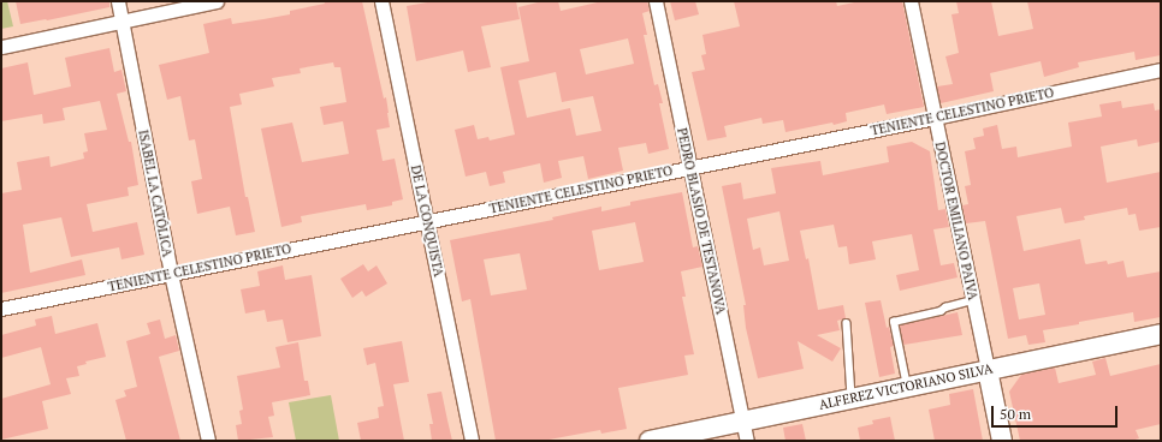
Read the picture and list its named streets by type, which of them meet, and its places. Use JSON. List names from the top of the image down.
{
  "streets": {
    "street": [
      "TENIENTE CELESTINO PRIETO",
      "ISABEL LA CATÓLICA",
      "DE LA CONQUISTA",
      "PEDRO BLASIO DE TESTANOVA",
      "DOCTOR EMILIANO PAIVA",
      "ALFEREZ VICTORIANO SILVA"
    ]
  },
  "crossings": [
    ["TENIENTE CELESTINO PRIETO", "ISABEL LA CATÓLICA"],
    ["TENIENTE CELESTINO PRIETO", "DE LA CONQUISTA"],
    ["TENIENTE CELESTINO PRIETO", "PEDRO BLASIO DE TESTANOVA"],
    ["TENIENTE CELESTINO PRIETO", "DOCTOR EMILIANO PAIVA"],
    ["PEDRO BLASIO DE TESTANOVA", "ALFEREZ VICTORIANO SILVA"],
    ["DOCTOR EMILIANO PAIVA", "ALFEREZ VICTORIANO SILVA"]
  ],
  "scale_bar": "50 m"
}
